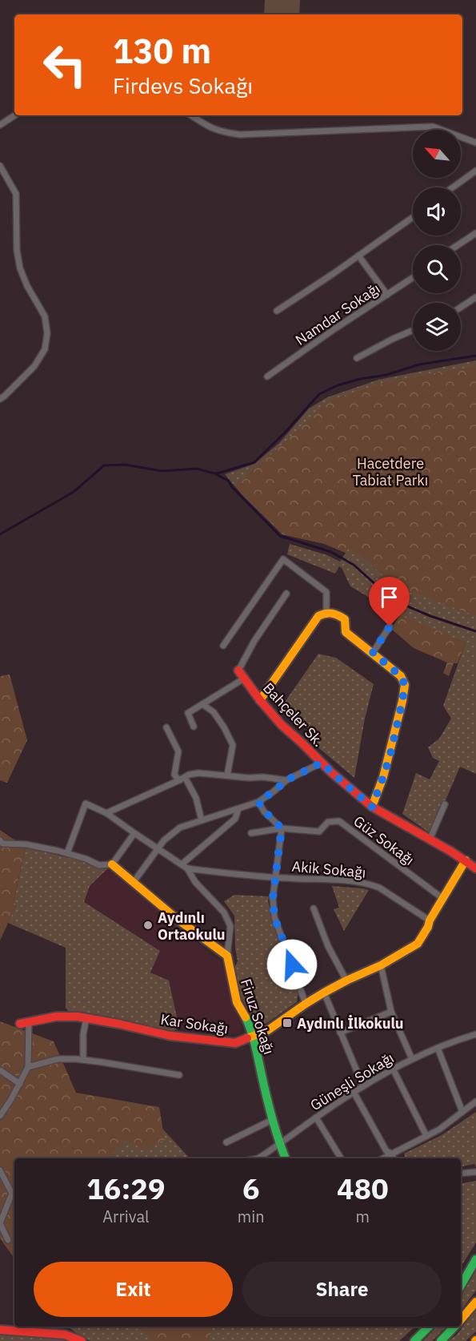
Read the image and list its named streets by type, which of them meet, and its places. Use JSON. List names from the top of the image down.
{
  "streets": {
    "main road": ["Bahçeler Sk.", "Firuz Sokağı", "Kar Sokağı"],
    "street": [
      "Namdar Sokağı",
      "Güz Sokağı",
      "Akik Sokağı",
      "Güneşli Sokağı"
    ]
  },
  "crossings": [
    ["Bahçeler Sk.", "Kar Sokağı"],
    ["Güz Sokağı", "Kar Sokağı"],
    ["Akik Sokağı", "Kar Sokağı"],
    ["Firuz Sokağı", "Kar Sokağı"],
    ["Firuz Sokağı", "Güneşli Sokağı"]
  ],
  "parks": ["Hacetdere Tabiat Parkı"],
  "places": {
    "other": ["Aydınlı Ortaokulu"],
    "transit": ["Aydınlı İlkokulu"]
  },
  "north": "top left",
  "page": {
    "turn": ["130 m", "Firdevs Sokağı"],
    "eta": [
      "16:29",
      "Arrival",
      "6",
      "min",
      "480",
      "m"
    ],
    "buttons": ["Exit", "Share"]
  }
}
